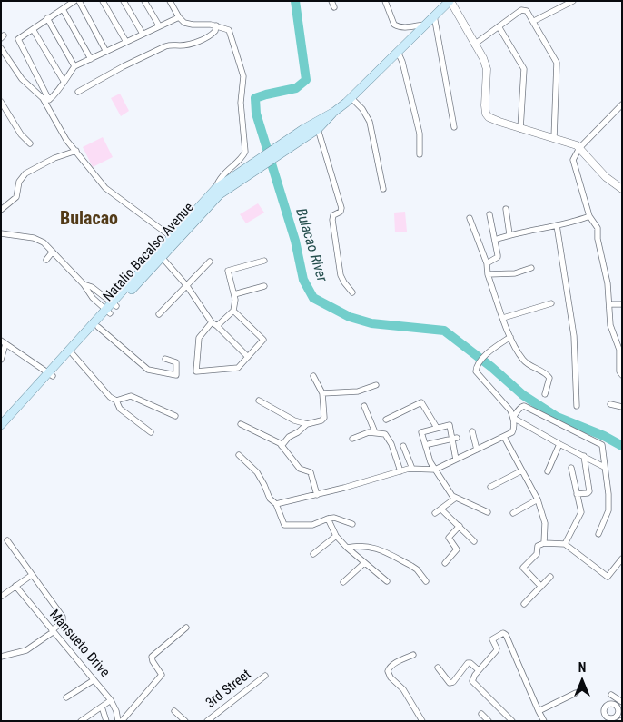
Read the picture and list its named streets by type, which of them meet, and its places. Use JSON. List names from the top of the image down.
{
  "streets": {
    "main road": ["Natalio Bacalso Avenue"],
    "street": ["Mansueto Drive", "3rd Street"]
  },
  "districts": ["Bulacao"],
  "water": ["Bulacao River"],
  "north": "top"
}
